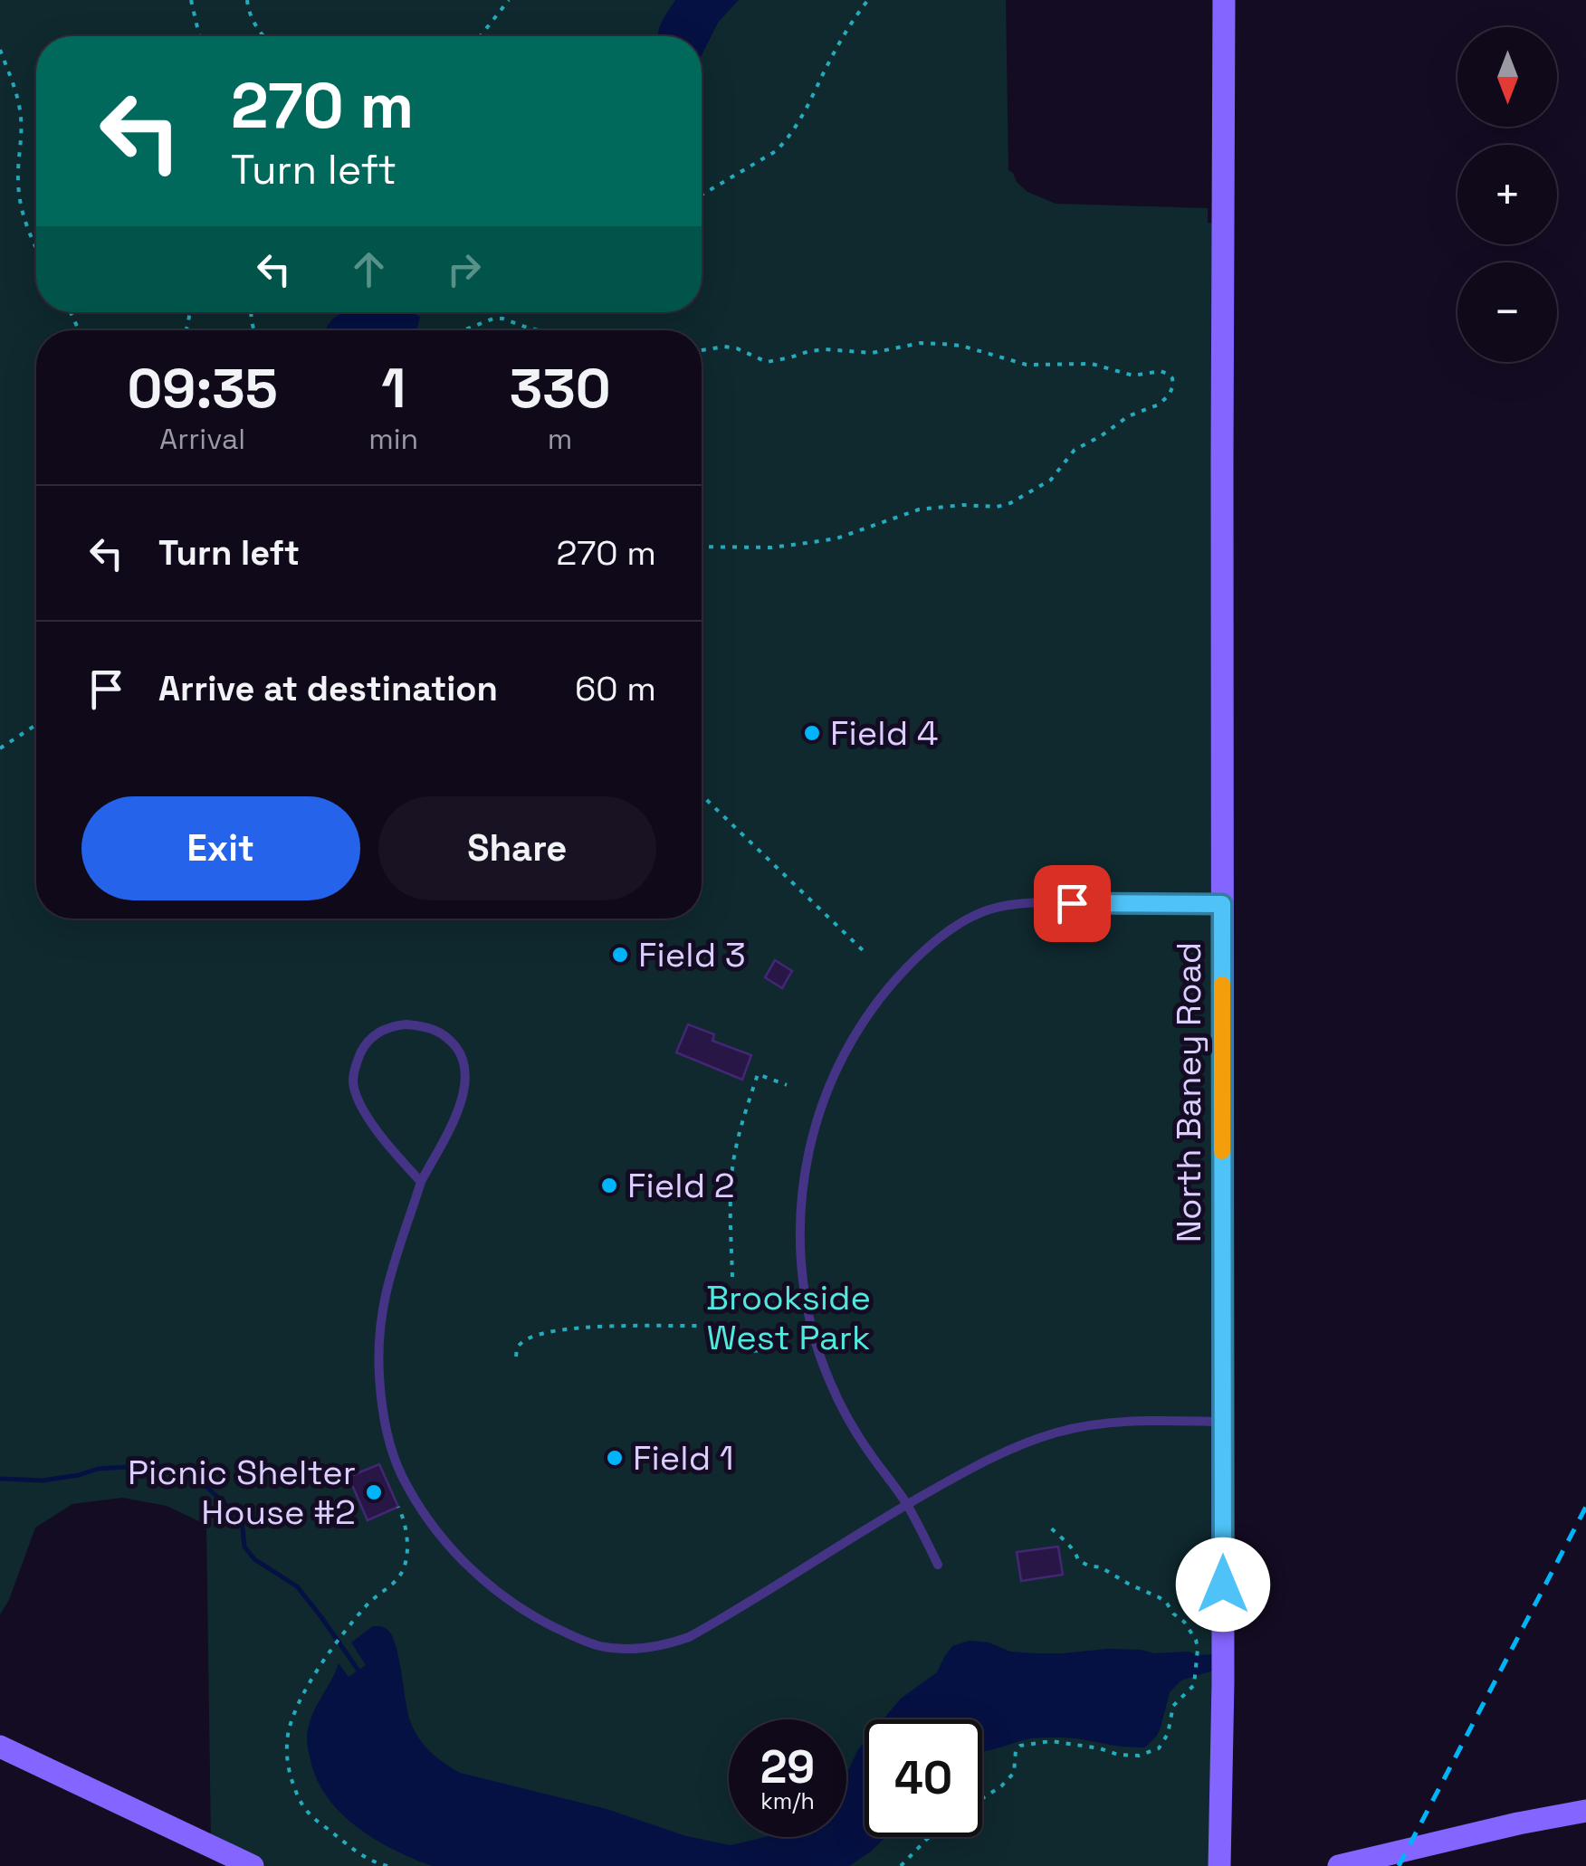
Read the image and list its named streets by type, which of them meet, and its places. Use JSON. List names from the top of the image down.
{
  "streets": {
    "street": ["North Baney Road"]
  },
  "parks": ["Brookside West Park"],
  "places": [
    "Field 4",
    "Field 3",
    "Field 2",
    "Field 1",
    "Picnic Shelter House #2"
  ],
  "north": "bottom",
  "page": {
    "map_buttons": ["+", "−"],
    "turn": ["270 m", "Turn left"],
    "eta": [
      "09:35",
      "Arrival",
      "1",
      "min",
      "330",
      "m"
    ],
    "list": [
      {
        "name": "Turn left",
        "value": "270 m"
      },
      {
        "name": "Arrive at destination",
        "value": "60 m"
      }
    ],
    "buttons": ["Exit", "Share"],
    "speed": "29 km/h",
    "limit": "40"
  }
}
